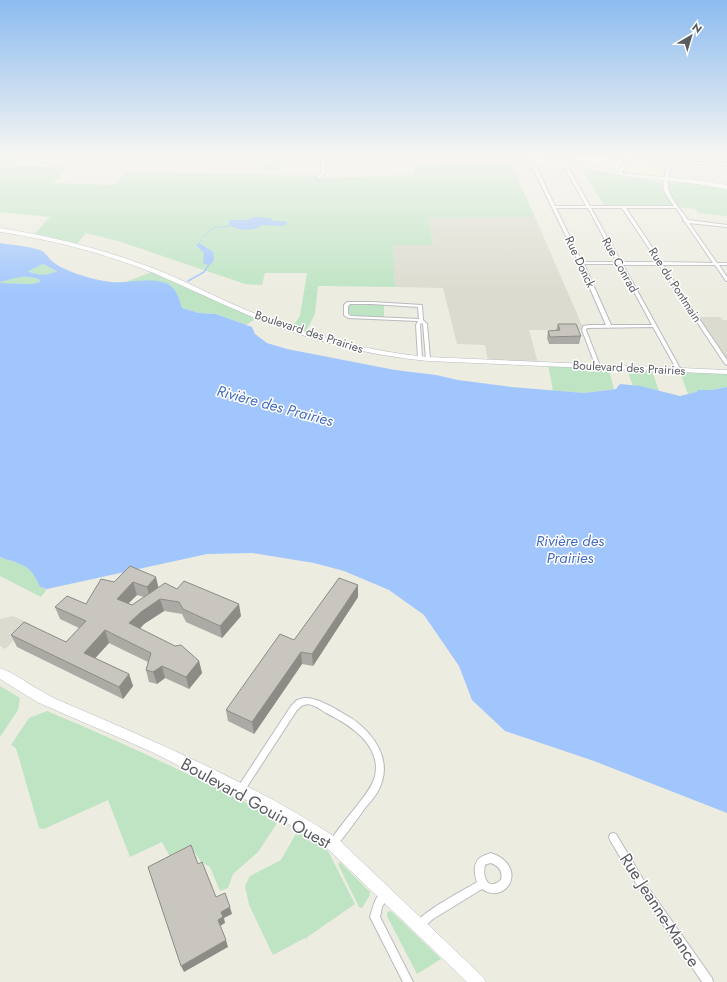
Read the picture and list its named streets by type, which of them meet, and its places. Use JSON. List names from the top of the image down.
{
  "streets": {
    "street": [
      "Rue Donck",
      "Rue Conrad",
      "Rue du Pontmain",
      "Boulevard des Prairies",
      "Boulevard Gouin Ouest",
      "Rue Jeanne-Mance"
    ]
  },
  "crossings": [
    ["Rue Conrad", "Boulevard des Prairies"]
  ],
  "water": ["Rivière des Prairies"],
  "north": "top right"
}
